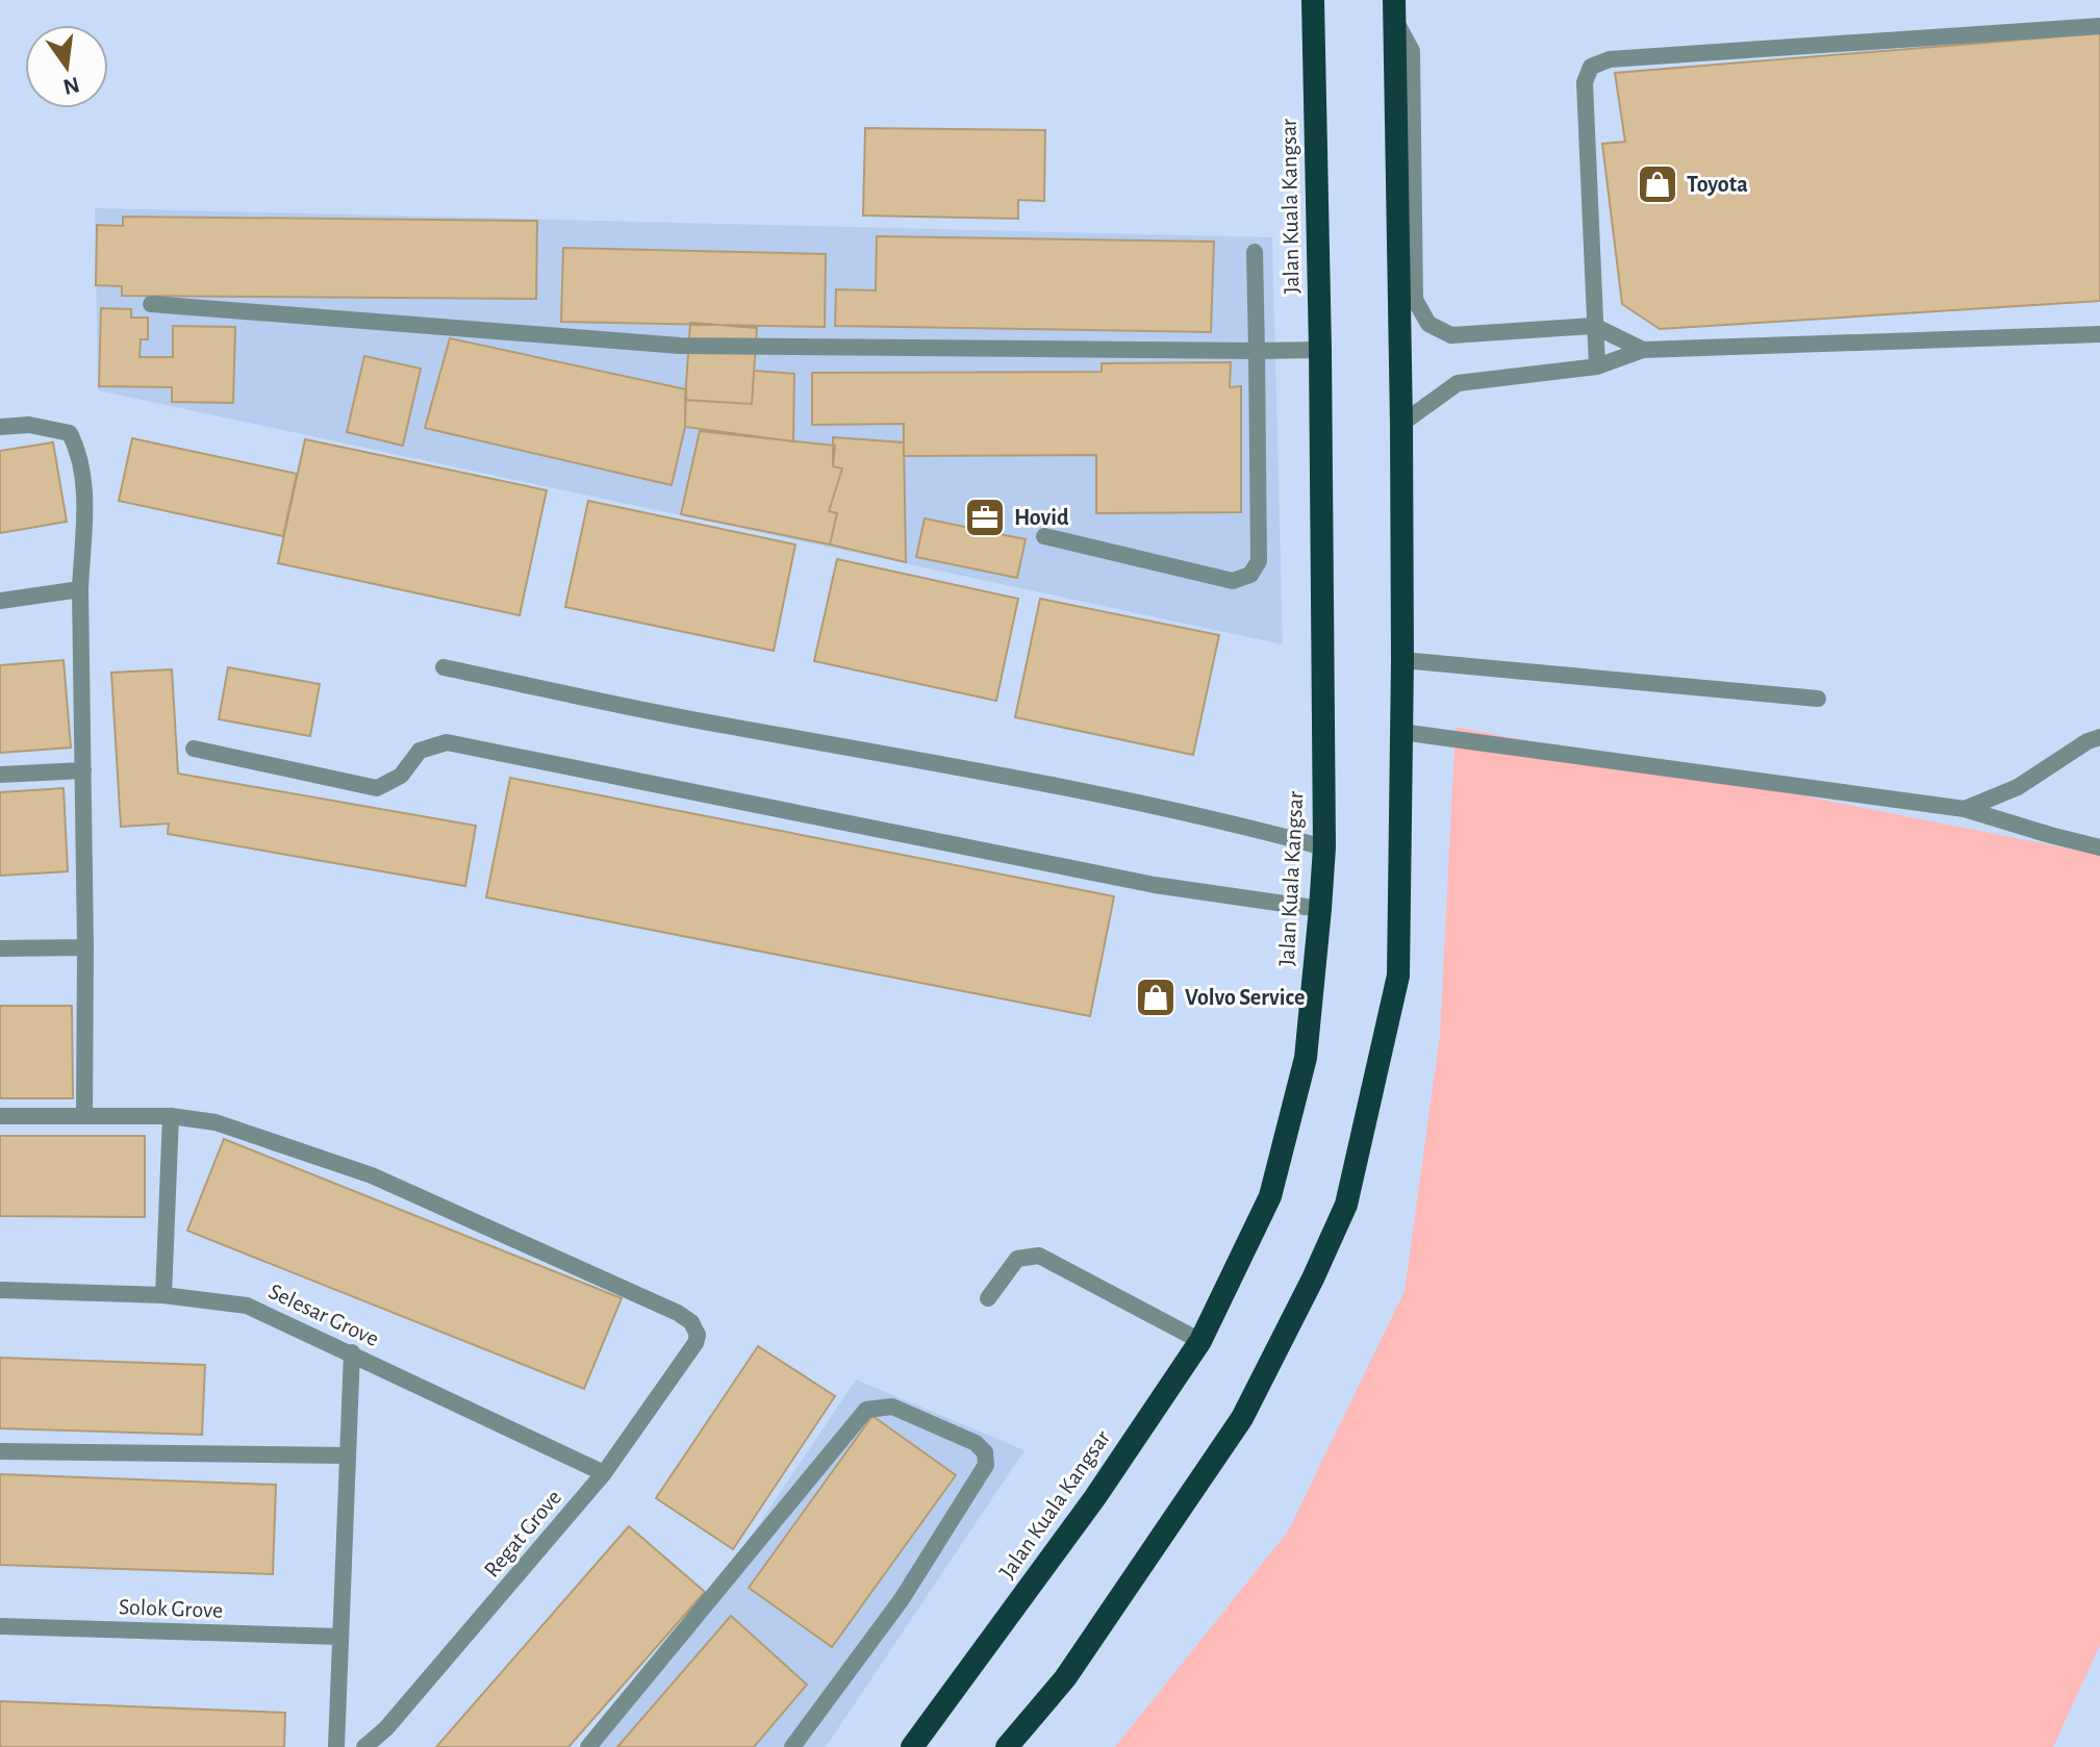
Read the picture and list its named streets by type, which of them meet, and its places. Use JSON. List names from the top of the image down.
{
  "streets": {
    "highway": ["Jalan Kuala Kangsar"],
    "street": ["Selesar Grove", "Regat Grove", "Solok Grove"]
  },
  "crossings": [
    ["Selesar Grove", "Regat Grove"]
  ],
  "places": {
    "shop": ["Toyota", "Volvo Service"],
    "office": ["Hovid"]
  },
  "north": "bottom"
}
